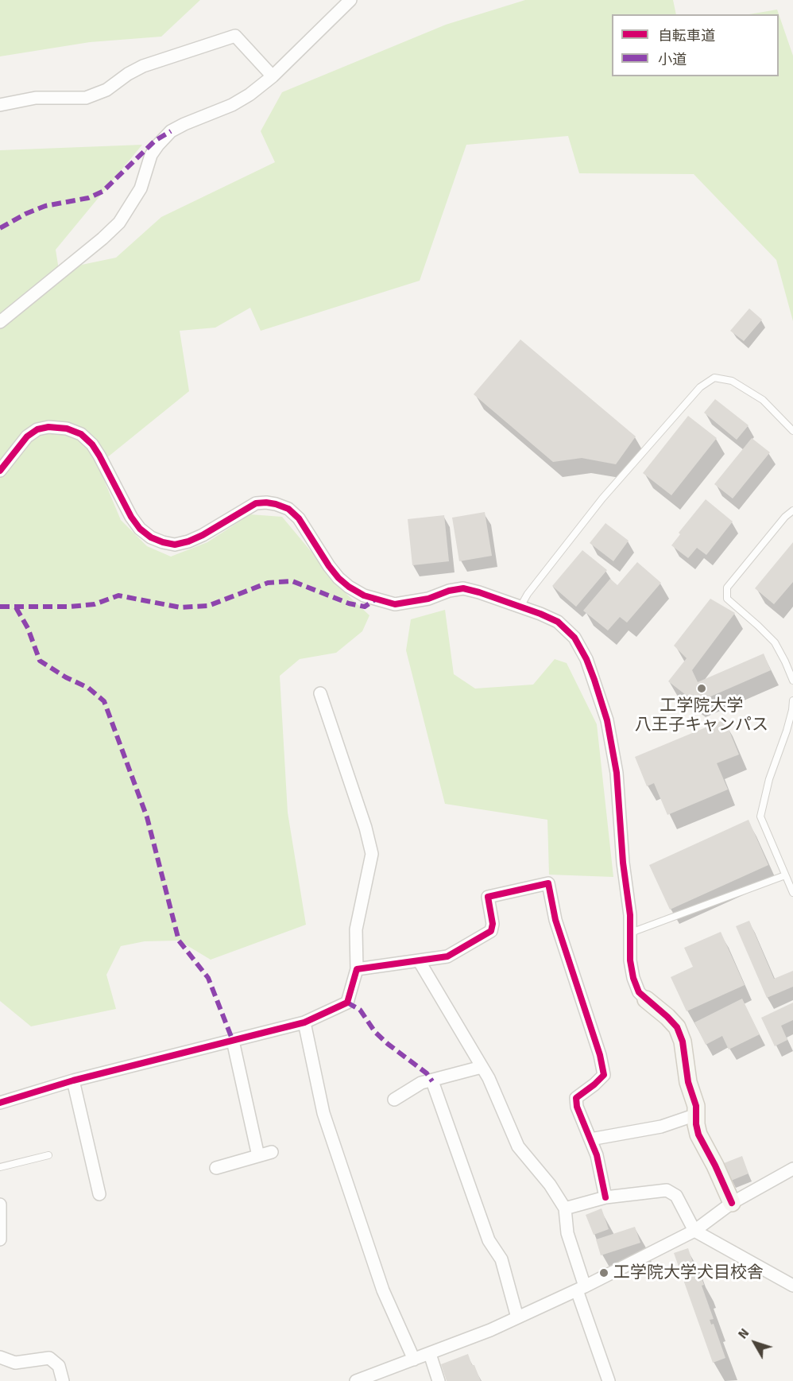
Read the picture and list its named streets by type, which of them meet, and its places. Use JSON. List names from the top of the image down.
{
  "places": ["工学院大学 八王子キャンパス", "工学院大学犬目校舎"],
  "legend": ["自転車道", "小道"],
  "north": "top left"
}
